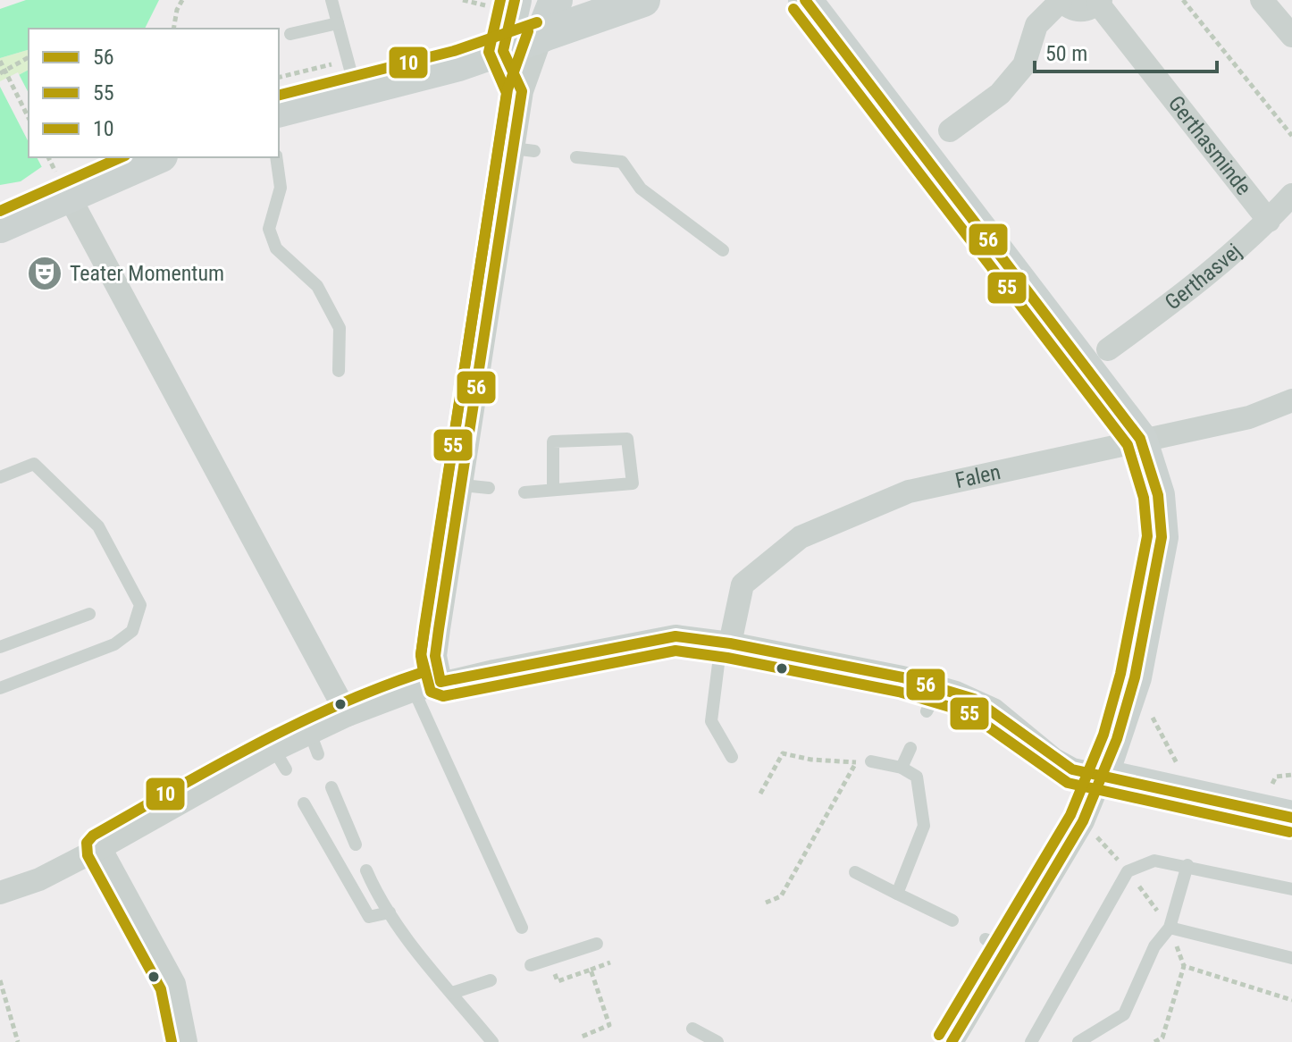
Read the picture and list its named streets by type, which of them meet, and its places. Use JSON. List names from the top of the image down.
{
  "streets": {
    "street": ["Gerthasminde", "Gerthasvej", "Falen"]
  },
  "crossings": [
    ["Gerthasminde", "Gerthasvej"]
  ],
  "places": {
    "theatre": ["Teater Momentum"]
  },
  "lines": ["transit line 56", "transit line 55", "transit line 10"],
  "legend": ["56", "55", "10"],
  "scale_bar": "50 m"
}
